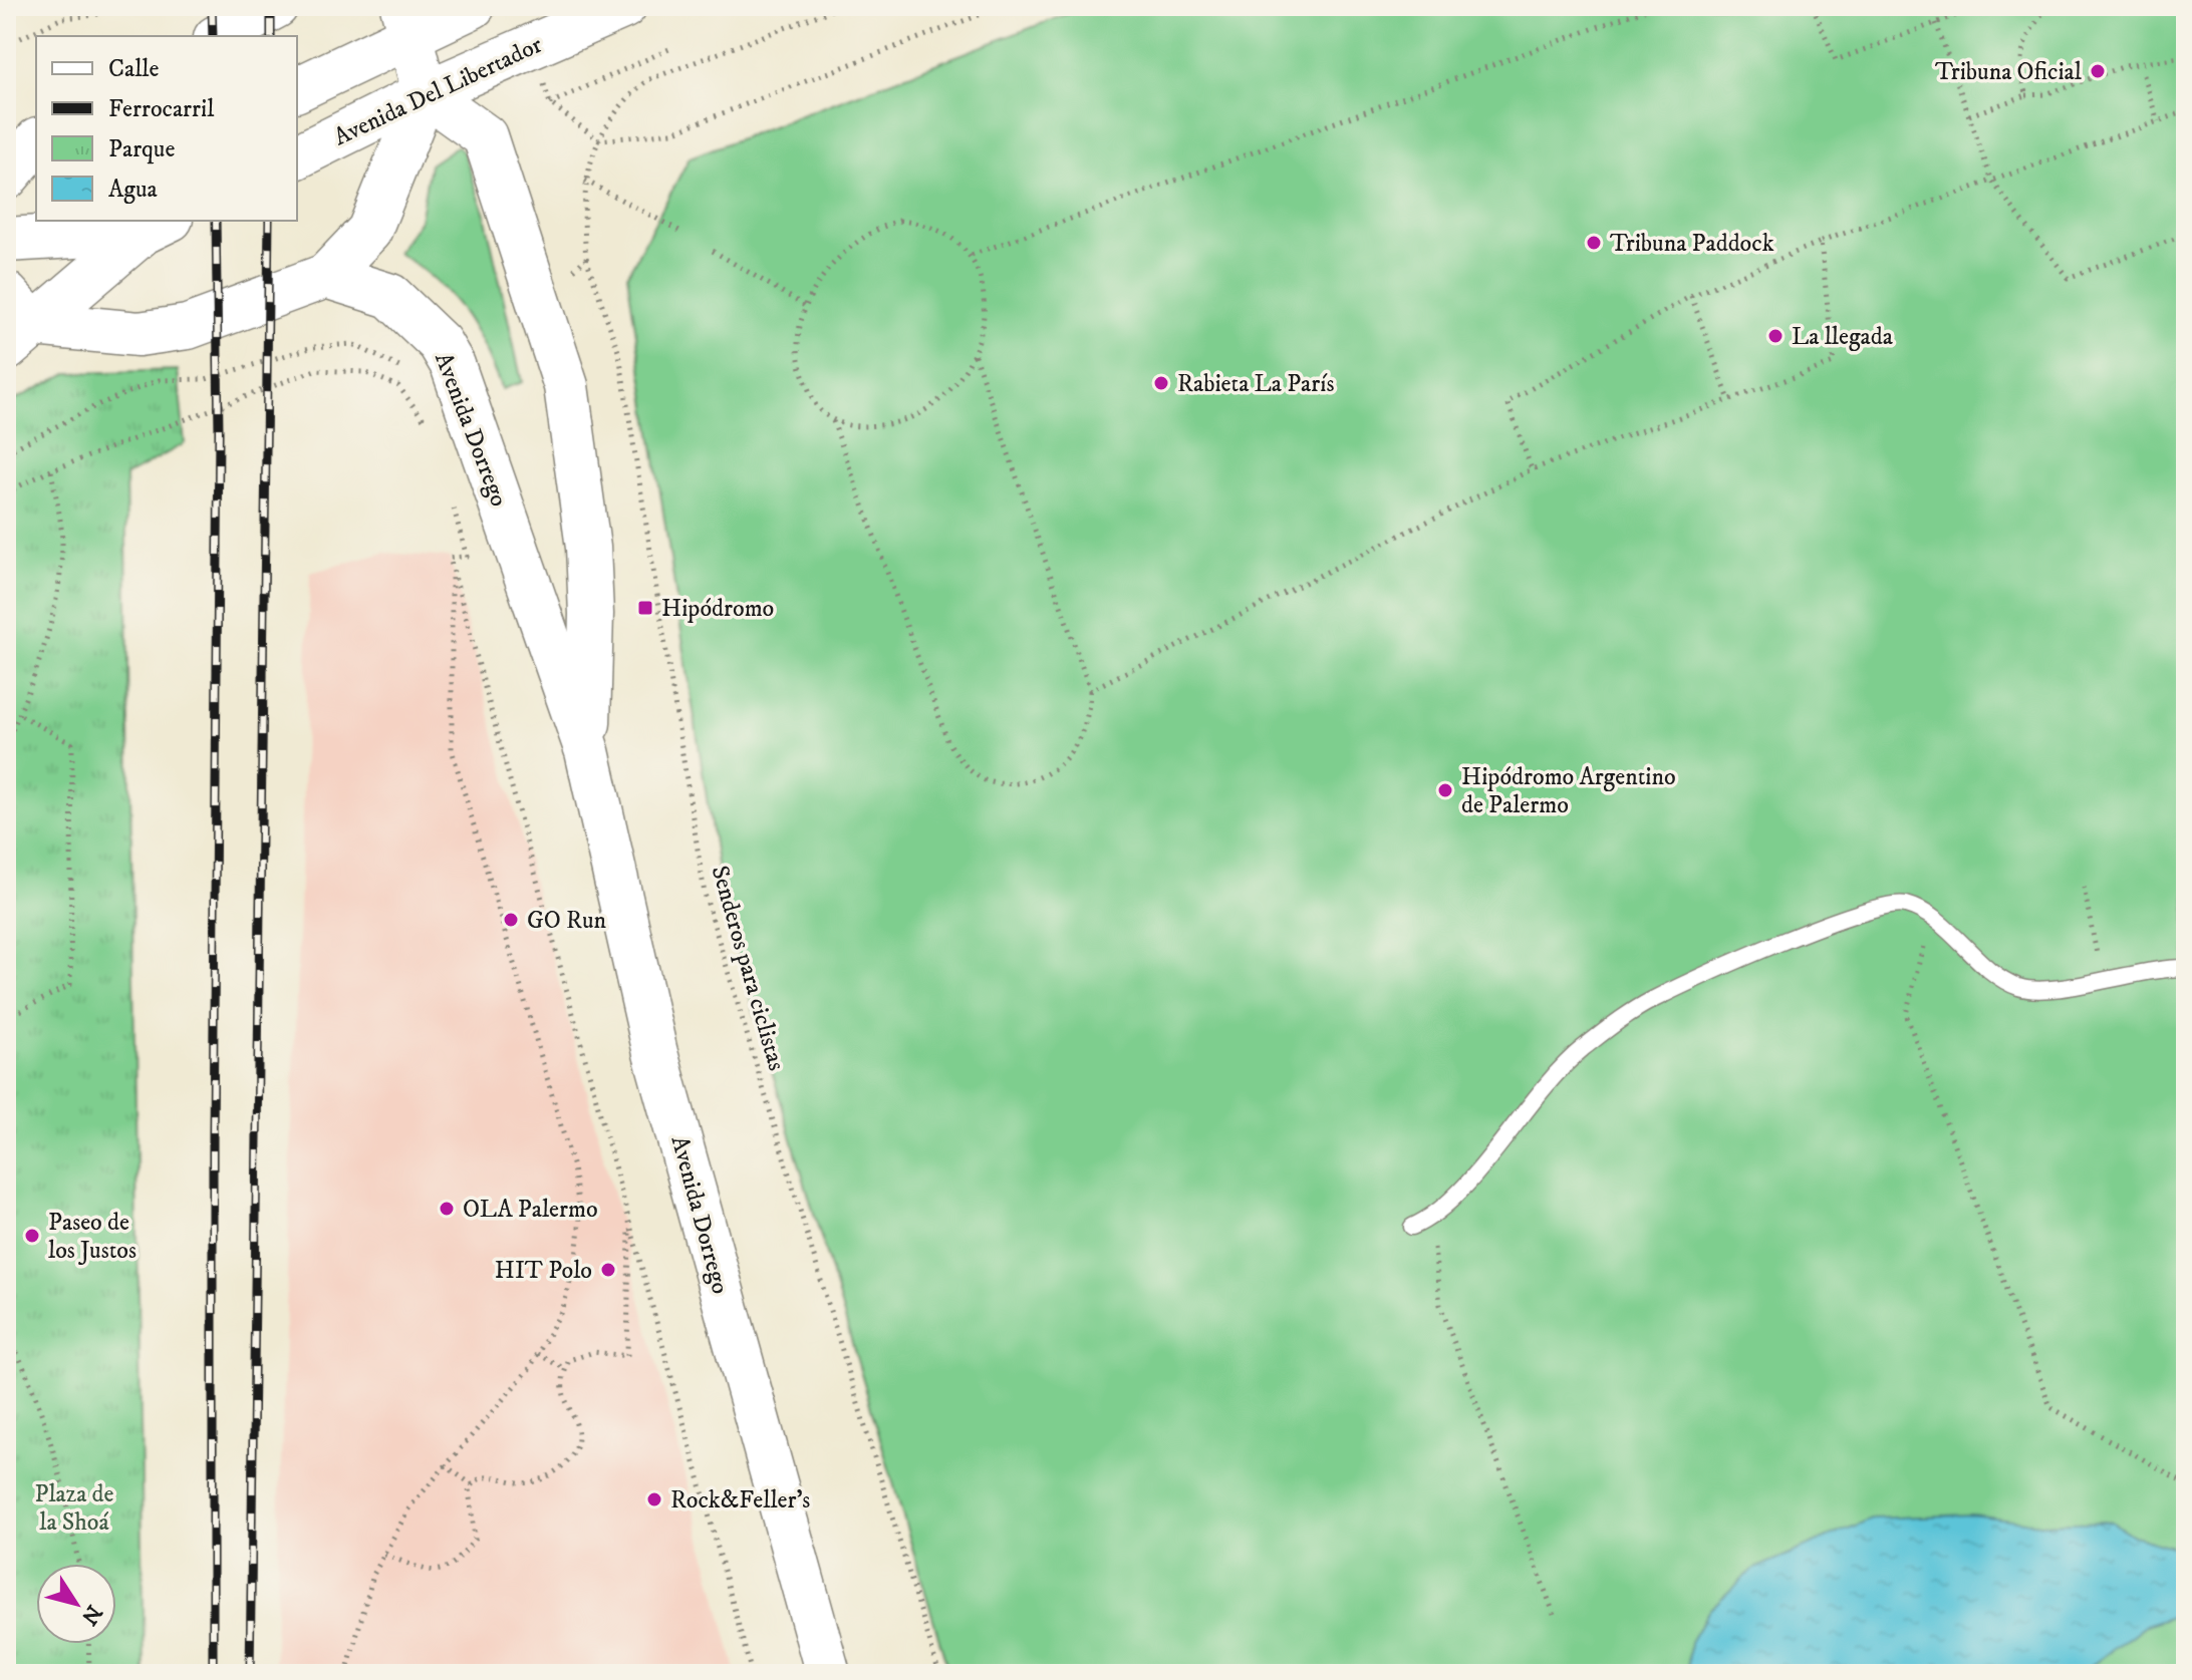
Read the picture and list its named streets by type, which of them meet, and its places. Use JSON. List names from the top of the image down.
{
  "streets": {
    "main road": ["Avenida Del Libertador", "Avenida Dorrego"],
    "path": ["Senderos para ciclistas"]
  },
  "crossings": [
    ["Avenida Del Libertador", "Avenida Dorrego"]
  ],
  "parks": ["Plaza de la Shoá"],
  "places": {
    "other": [
      "Tribuna Oficial",
      "Tribuna Paddock",
      "La llegada",
      "Rabieta La París",
      "Hipódromo Argentino de Palermo",
      "GO Run",
      "OLA Palermo",
      "Paseo de los Justos",
      "HIT Polo",
      "Rock&Feller's"
    ],
    "transit": ["Hipódromo"]
  },
  "legend": [
    "Calle",
    "Ferrocarril",
    "Parque",
    "Agua"
  ],
  "north": "bottom right"
}
